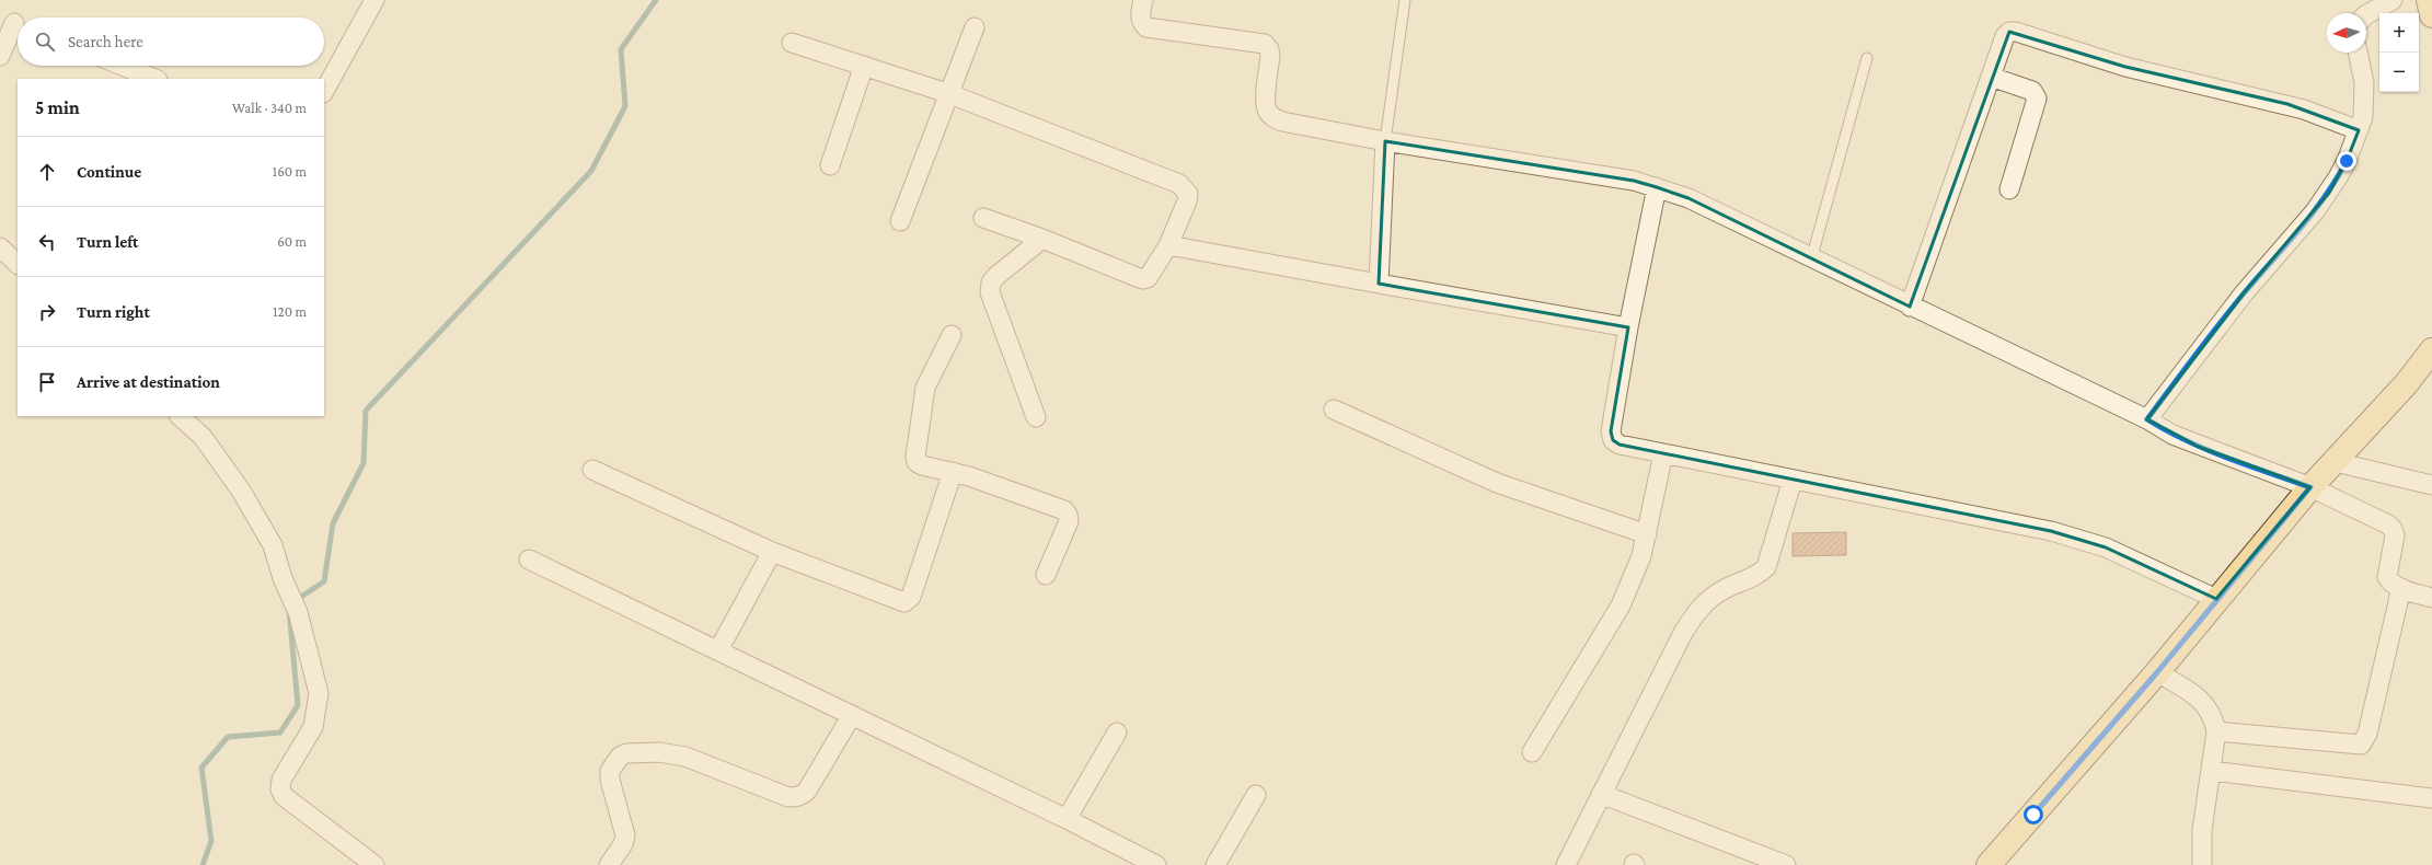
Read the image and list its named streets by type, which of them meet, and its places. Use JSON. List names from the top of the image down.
{
  "north": "left",
  "page": {
    "map_buttons": ["+", "−"],
    "search": "Search here",
    "heading": ["5 min", "Walk · 340 m"],
    "list": [
      ["Continue", "160 m"],
      ["Turn left", "60 m"],
      ["Turn right", "120 m"],
      "Arrive at destination"
    ]
  }
}
